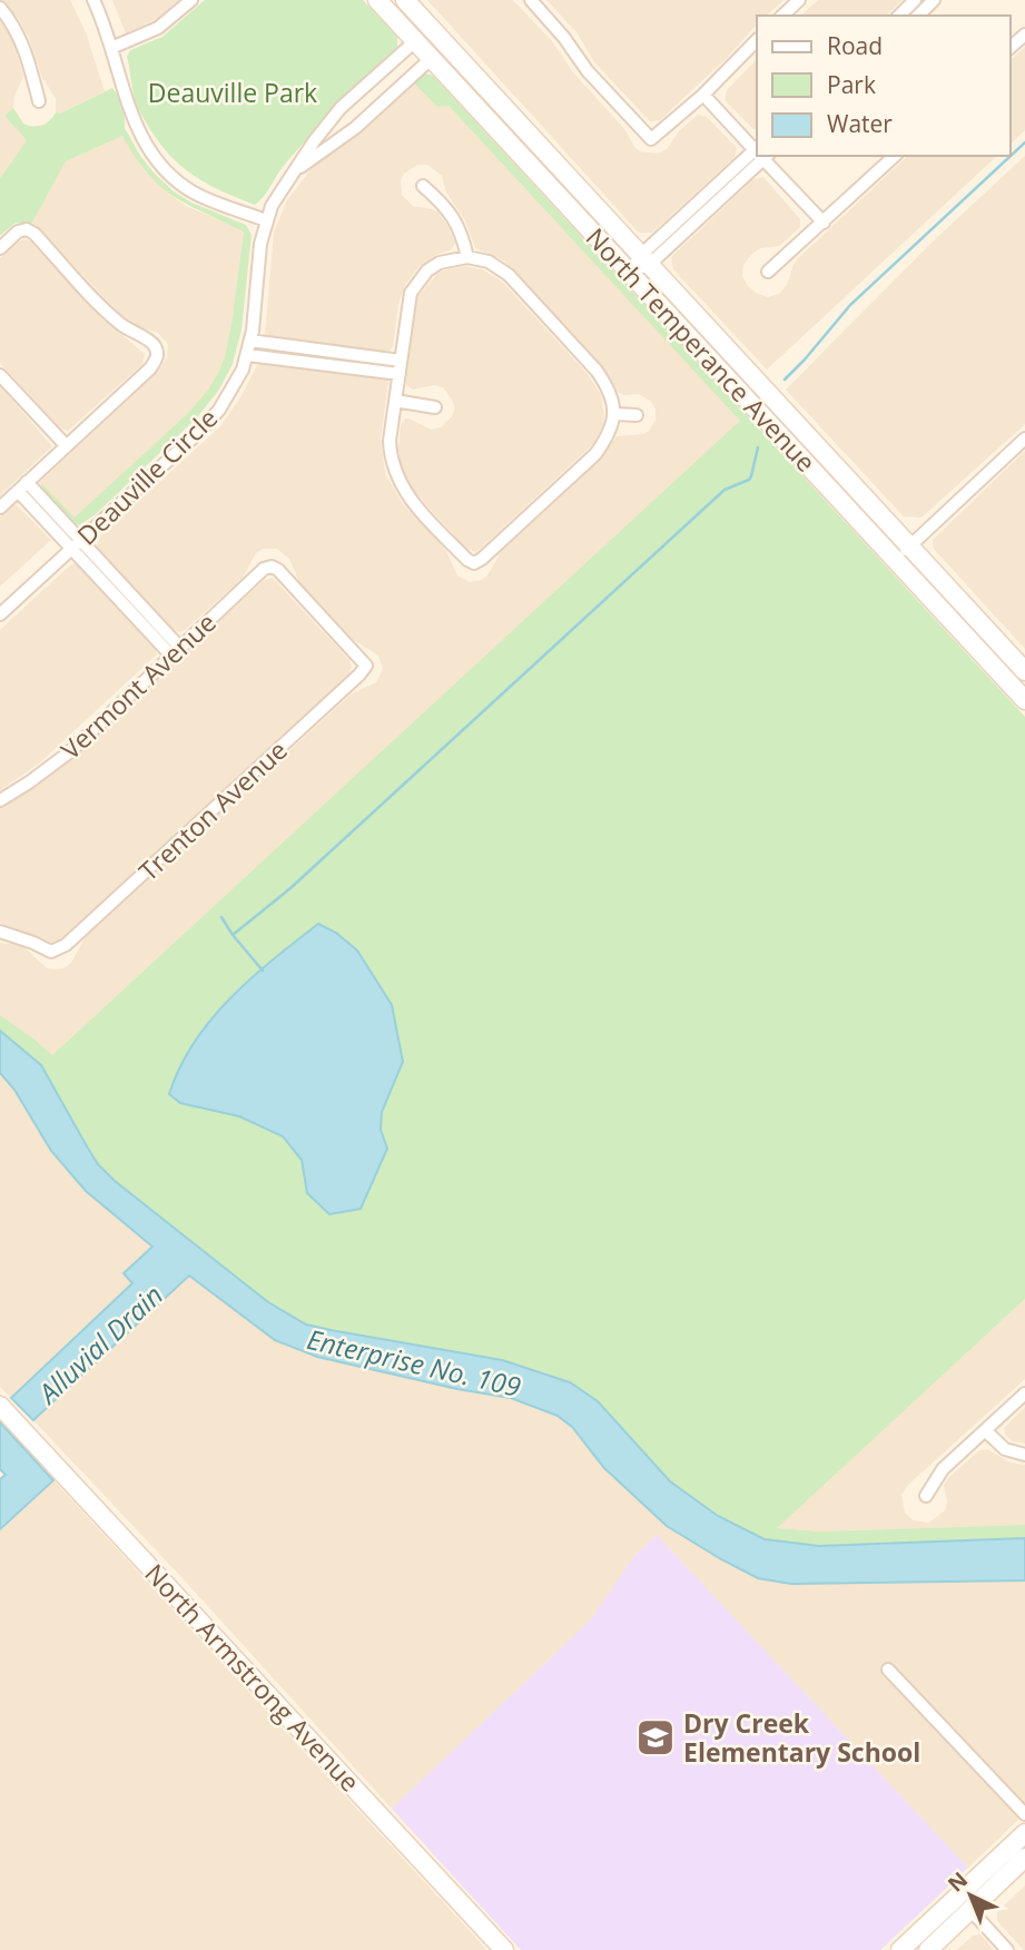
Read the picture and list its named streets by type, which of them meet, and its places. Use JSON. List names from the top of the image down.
{
  "streets": {
    "main road": ["North Temperance Avenue", "North Armstrong Avenue"],
    "street": ["Deauville Circle", "Vermont Avenue", "Trenton Avenue"]
  },
  "crossings": [
    ["North Temperance Avenue", "Deauville Circle"],
    ["Vermont Avenue", "Trenton Avenue"]
  ],
  "water": ["Alluvial Drain", "Enterprise No. 109"],
  "parks": ["Deauville Park"],
  "places": {
    "school or university": ["Dry Creek Elementary School"]
  },
  "legend": ["Road", "Park", "Water"],
  "north": "top left"
}
